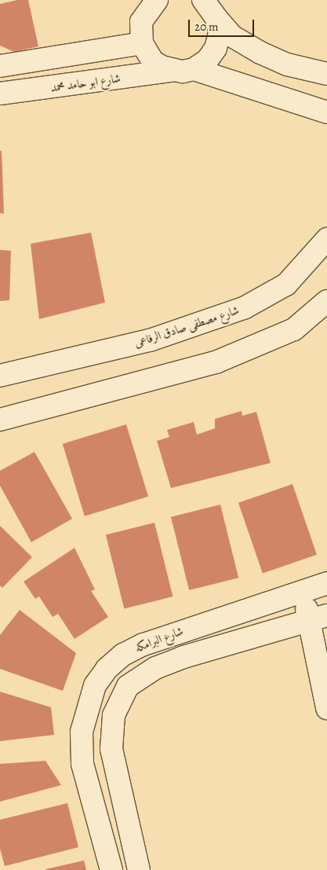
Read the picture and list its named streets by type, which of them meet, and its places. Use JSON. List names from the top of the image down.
{
  "streets": {
    "street": ["شارع ابو حامد محمد", "شارع مصطفى صادق الرفاعى", "شارع البرامكه"]
  },
  "scale_bar": "20 m"
}
